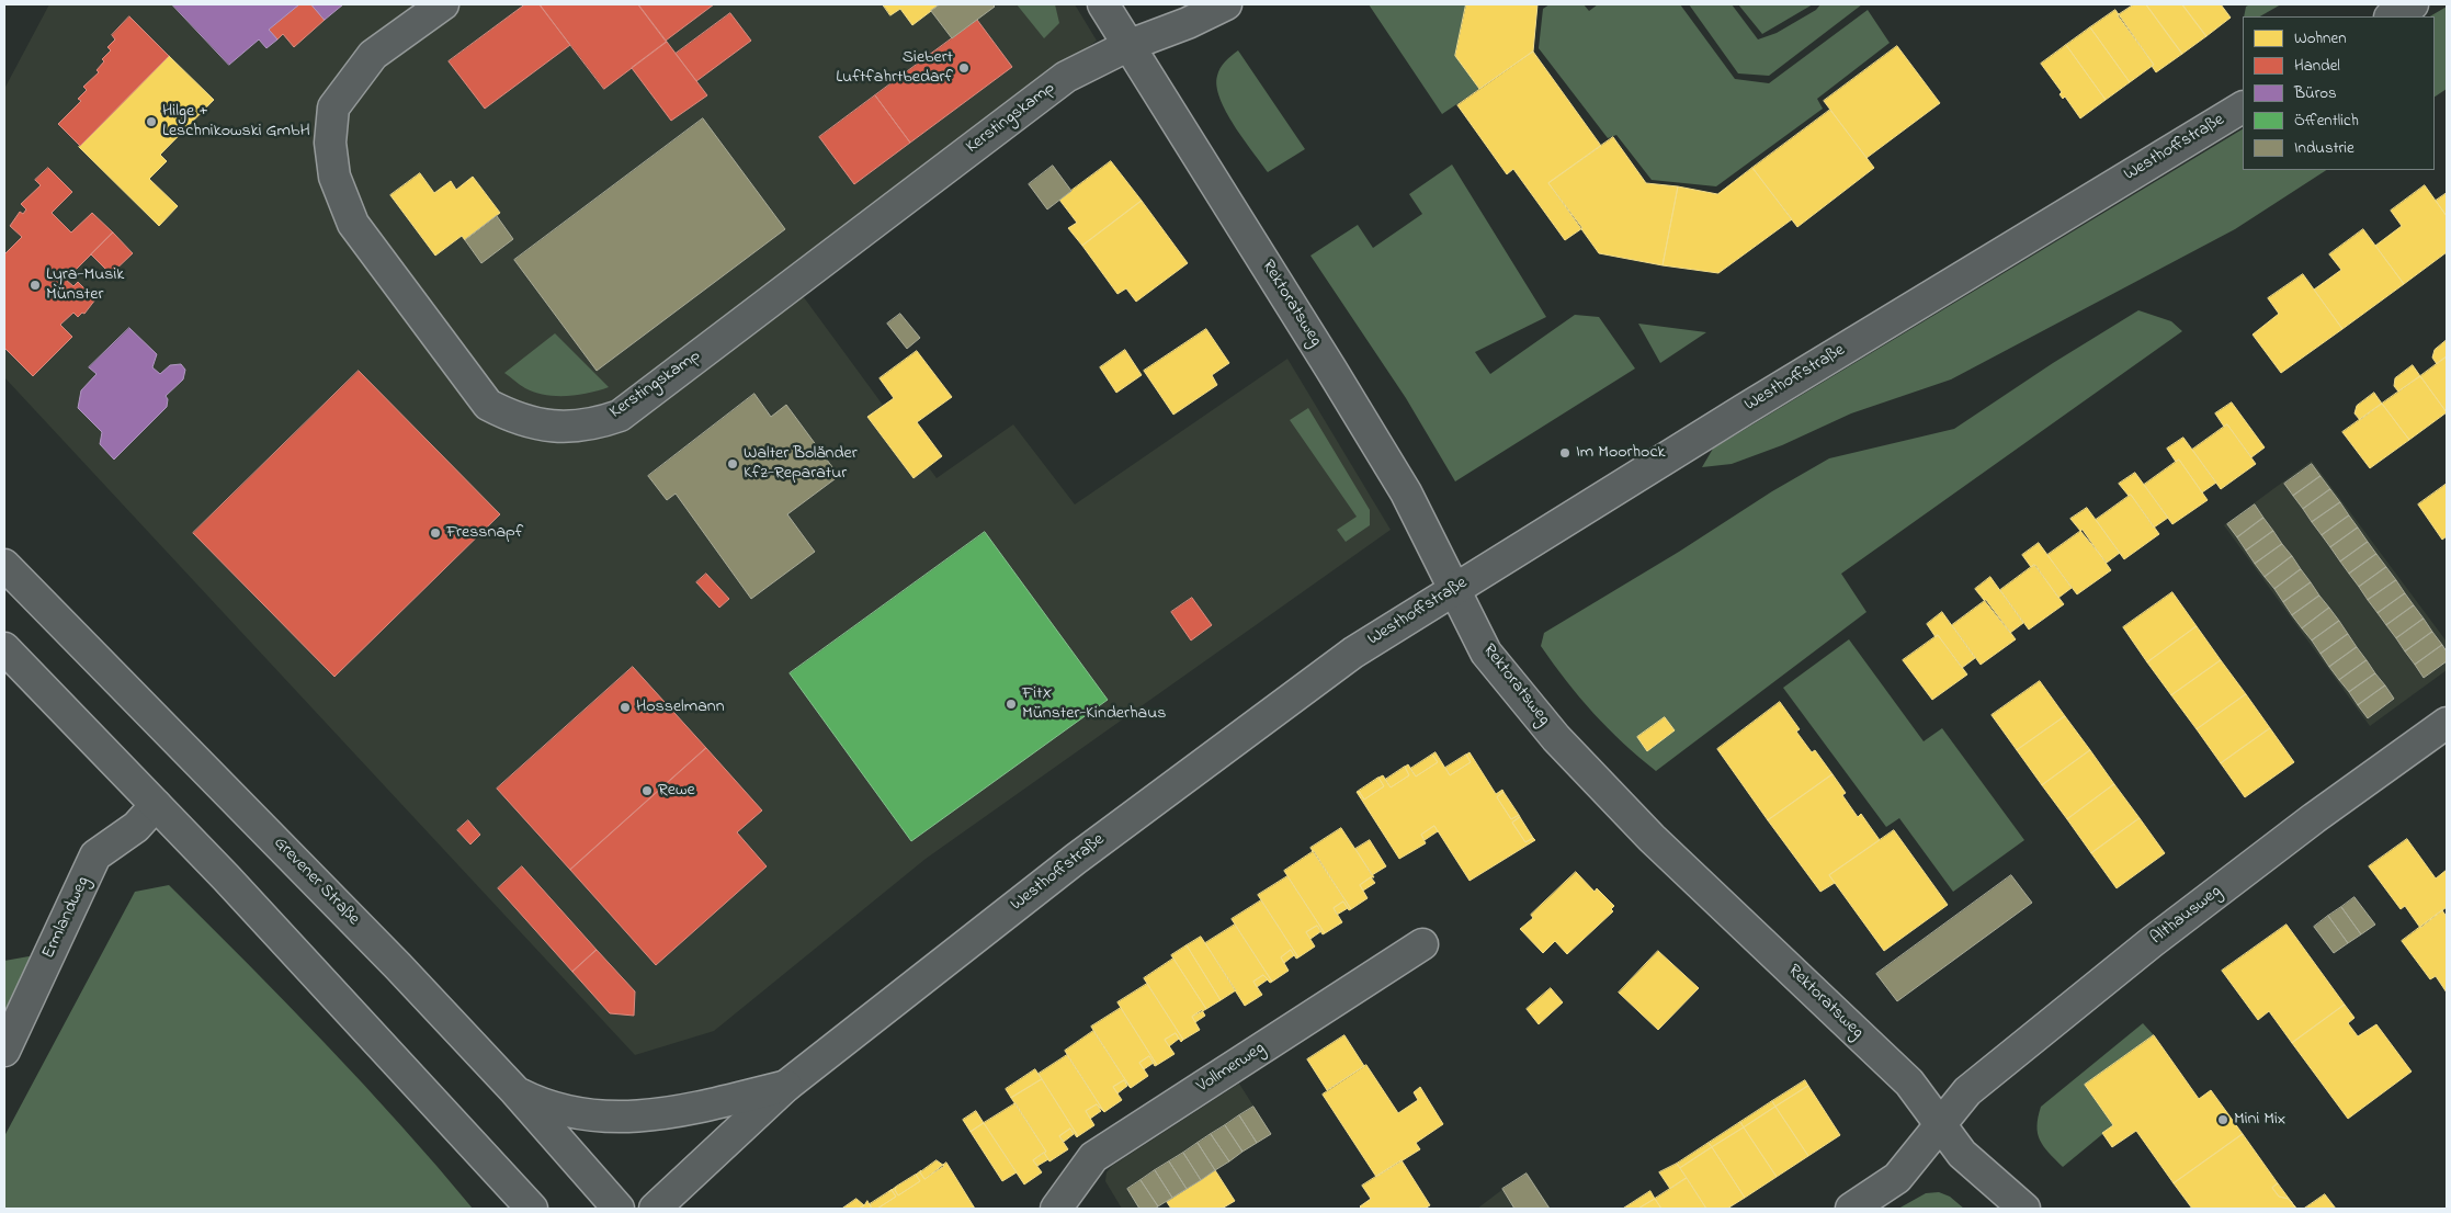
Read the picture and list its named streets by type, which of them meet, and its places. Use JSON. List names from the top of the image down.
{
  "streets": {
    "street": [
      "Kerstingskamp",
      "Westhoffstraße",
      "Rektoratsweg",
      "Grevener Straße",
      "Althausweg",
      "Ermlandweg",
      "Vollmerweg"
    ]
  },
  "crossings": [
    ["Kerstingskamp", "Rektoratsweg"],
    ["Westhoffstraße", "Rektoratsweg"],
    ["Rektoratsweg", "Althausweg"]
  ],
  "places": [
    "Siebert Luftfahrtbedarf",
    "Hilge + Leschnikowski GmbH",
    "Lyra-Musik Münster",
    "Im Moorhock",
    "Walter Boländer Kfz-Reparatur",
    "Fressnapf",
    "FitX Münster-Kinderhaus",
    "Hosselmann",
    "Rewe",
    "Mini Mix"
  ],
  "legend": [
    "Wohnen",
    "Handel",
    "Büros",
    "Öffentlich",
    "Industrie"
  ]
}
